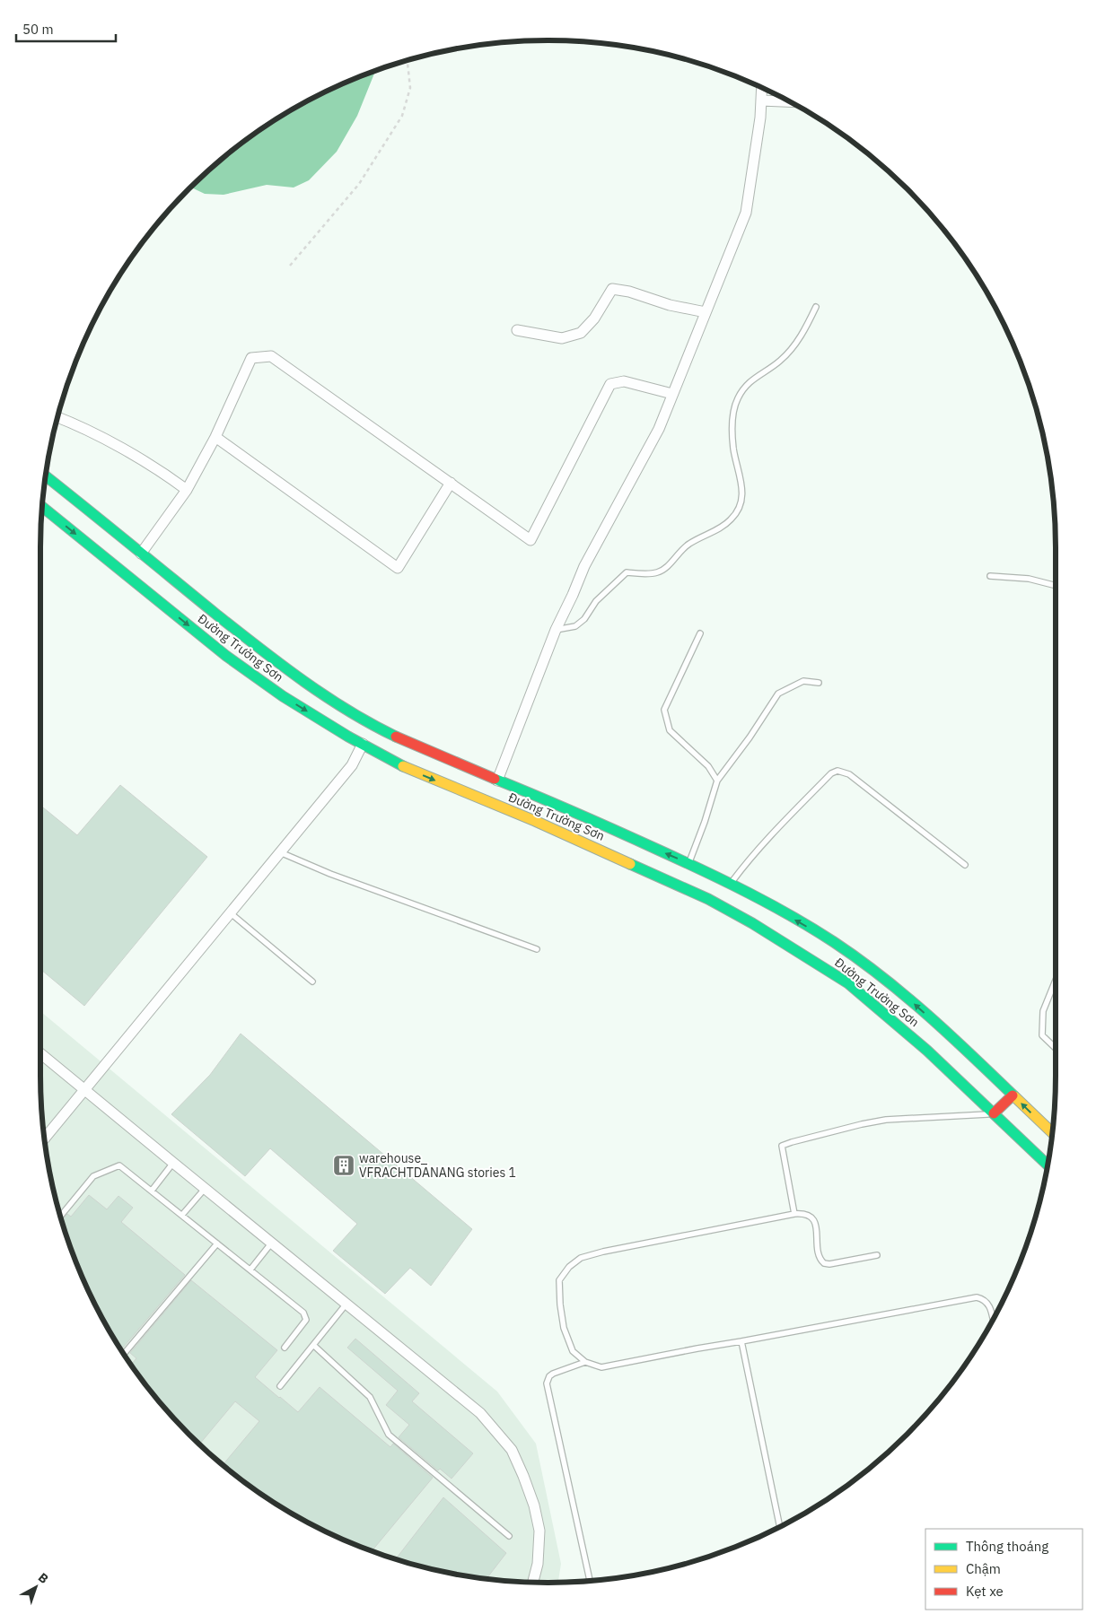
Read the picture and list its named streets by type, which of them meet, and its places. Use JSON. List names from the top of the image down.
{
  "streets": {
    "main road": ["Đường Trường Sơn"]
  },
  "places": {
    "building": ["warehouse_ VFRACHTDANANG stories 1"]
  },
  "legend": ["Thông thoáng", "Chậm", "Kẹt xe"],
  "scale_bar": "50 m",
  "north": "top right"
}
